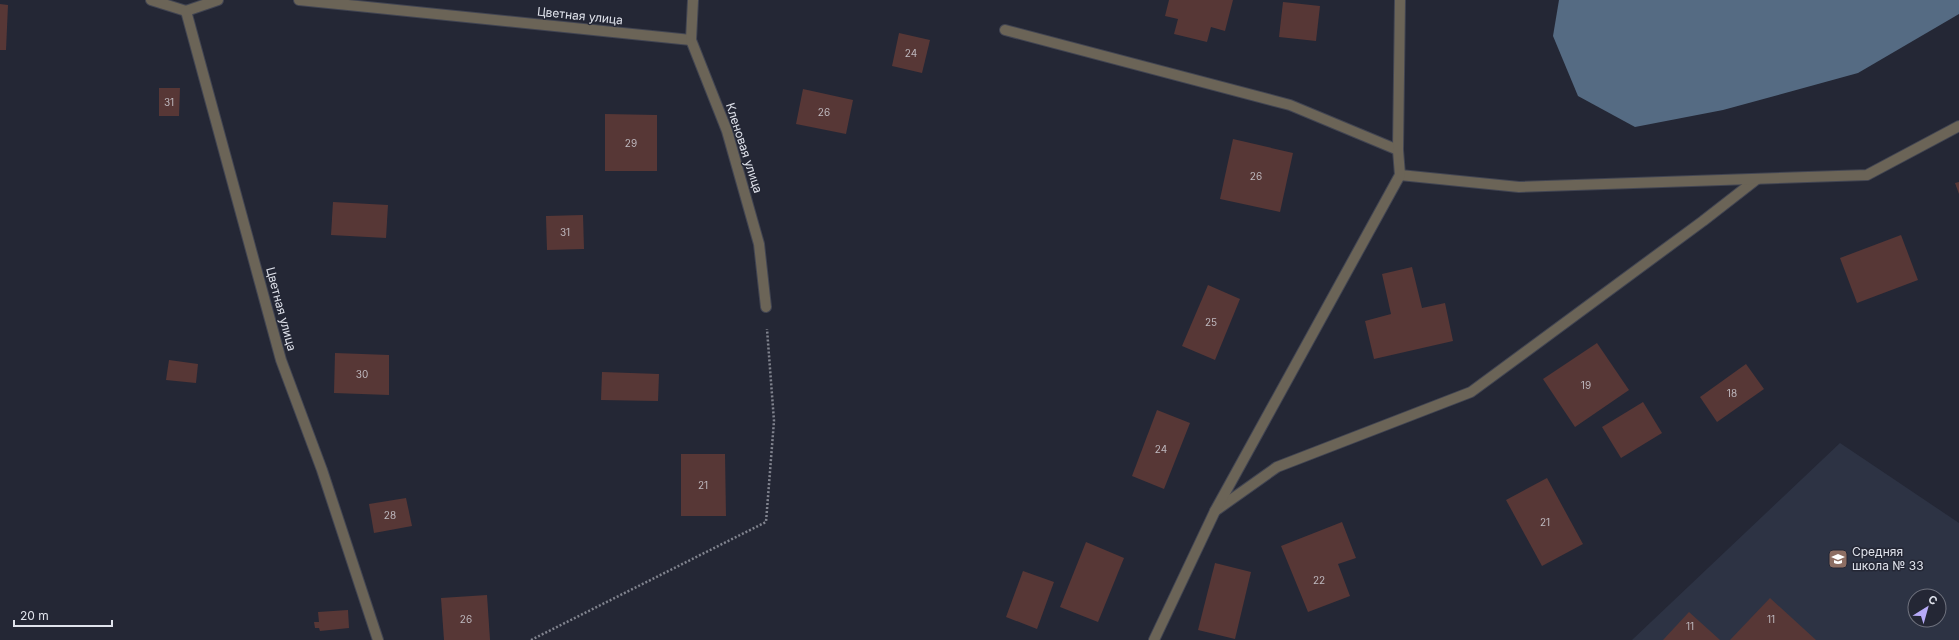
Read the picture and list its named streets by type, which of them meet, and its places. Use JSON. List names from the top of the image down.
{
  "streets": {
    "street": ["Цветная улица", "Кленовая улица"]
  },
  "crossings": [
    ["Цветная улица", "Кленовая улица"]
  ],
  "places": {
    "school or university": ["Средняя школа № 33"]
  },
  "house_numbers": [
    "24",
    "31",
    "26",
    "29",
    "26",
    "31",
    "25",
    "30",
    "19",
    "18",
    "24",
    "21",
    "28",
    "21",
    "22",
    "26",
    "11",
    "11"
  ],
  "scale_bar": "20 m",
  "north": "top right"
}
